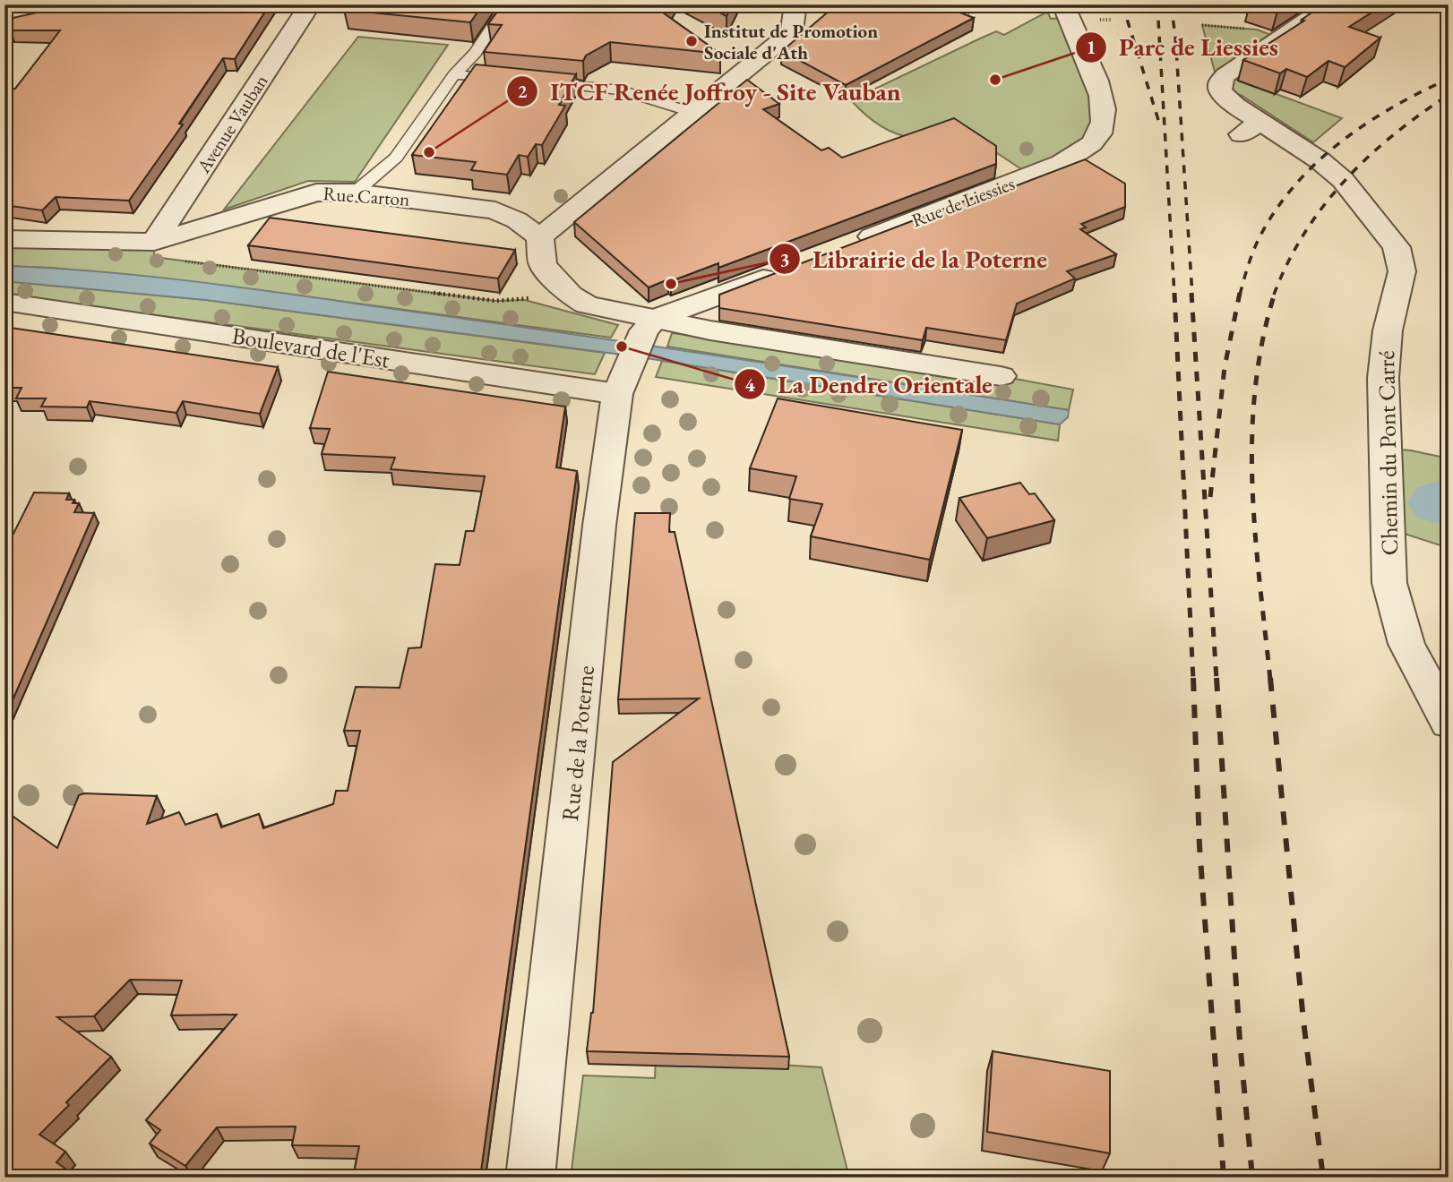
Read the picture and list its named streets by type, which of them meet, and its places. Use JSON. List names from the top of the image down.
{
  "streets": {
    "street": [
      "Avenue Vauban",
      "Rue Carton",
      "Rue de Liessies",
      "Boulevard de l'Est",
      "Chemin du Pont Carré",
      "Rue de la Poterne"
    ]
  },
  "crossings": [
    ["Avenue Vauban", "Rue Carton"],
    ["Boulevard de l'Est", "Rue de la Poterne"]
  ],
  "places": [
    "Institut de Promotion Sociale d'Ath",
    "Parc de Liessies",
    "ITCF Renée Joffroy - Site Vauban",
    "Librairie de la Poterne",
    "La Dendre Orientale"
  ]
}
